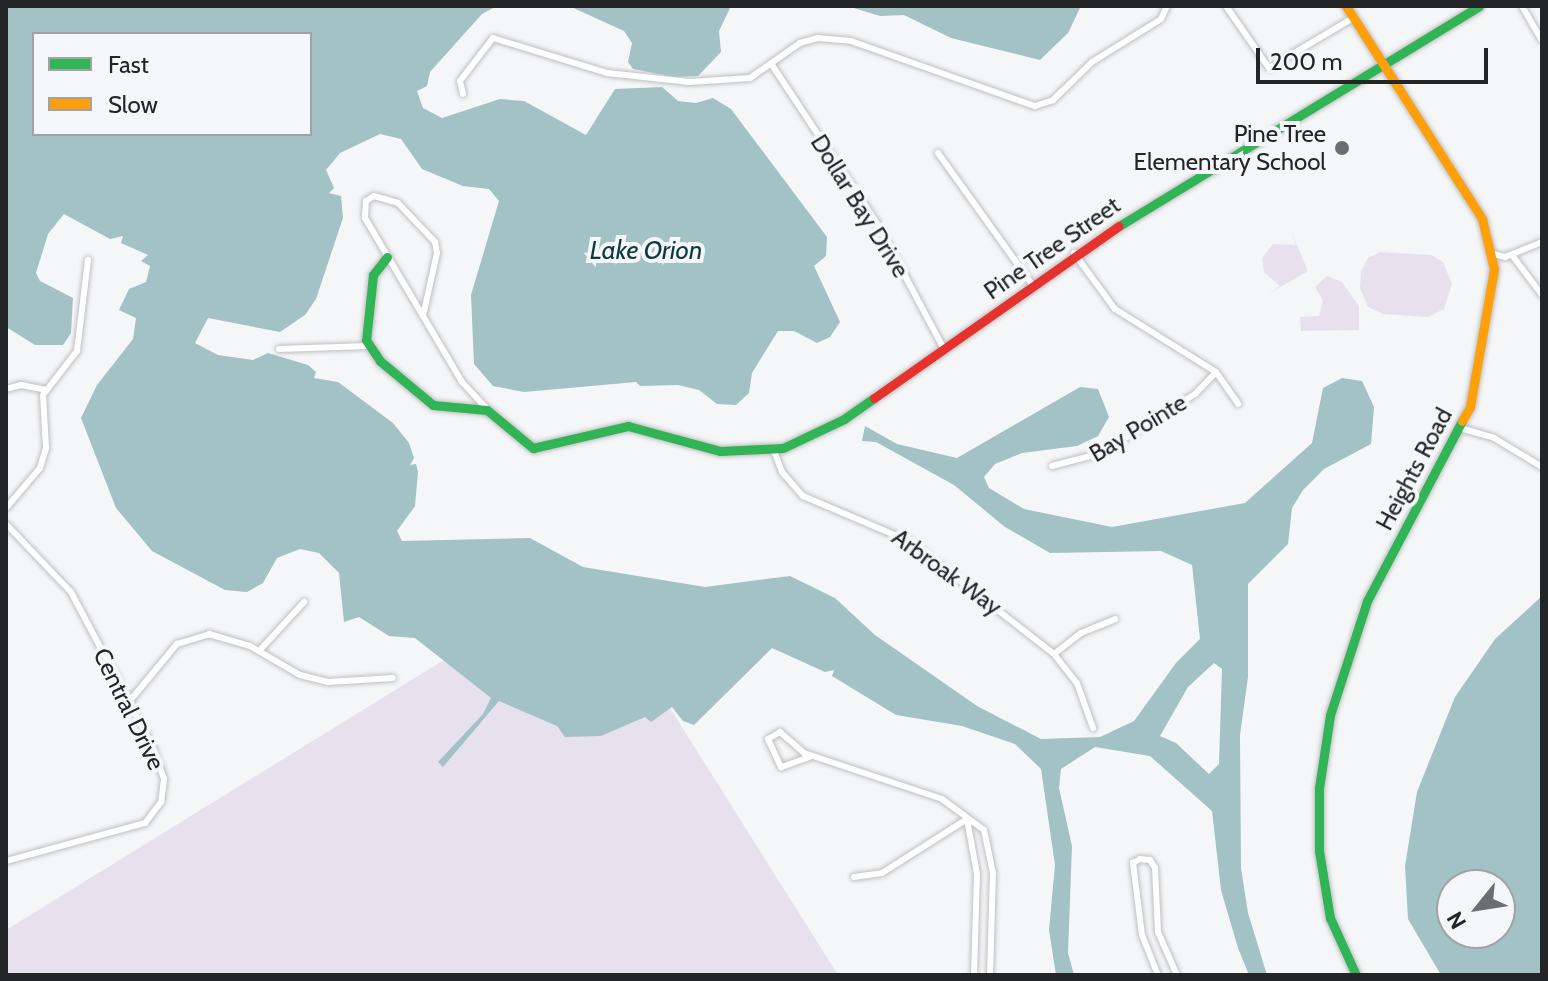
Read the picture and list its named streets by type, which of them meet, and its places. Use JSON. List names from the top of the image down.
{
  "streets": {
    "street": [
      "Dollar Bay Drive",
      "Pine Tree Street",
      "Bay Pointe",
      "Heights Road",
      "Arbroak Way",
      "Central Drive"
    ]
  },
  "crossings": [
    ["Dollar Bay Drive", "Pine Tree Street"],
    ["Pine Tree Street", "Heights Road"],
    ["Pine Tree Street", "Arbroak Way"]
  ],
  "water": ["Lake Orion"],
  "places": ["Pine Tree Elementary School"],
  "legend": ["Fast", "Slow"],
  "scale_bar": "200 m",
  "north": "bottom left"
}
